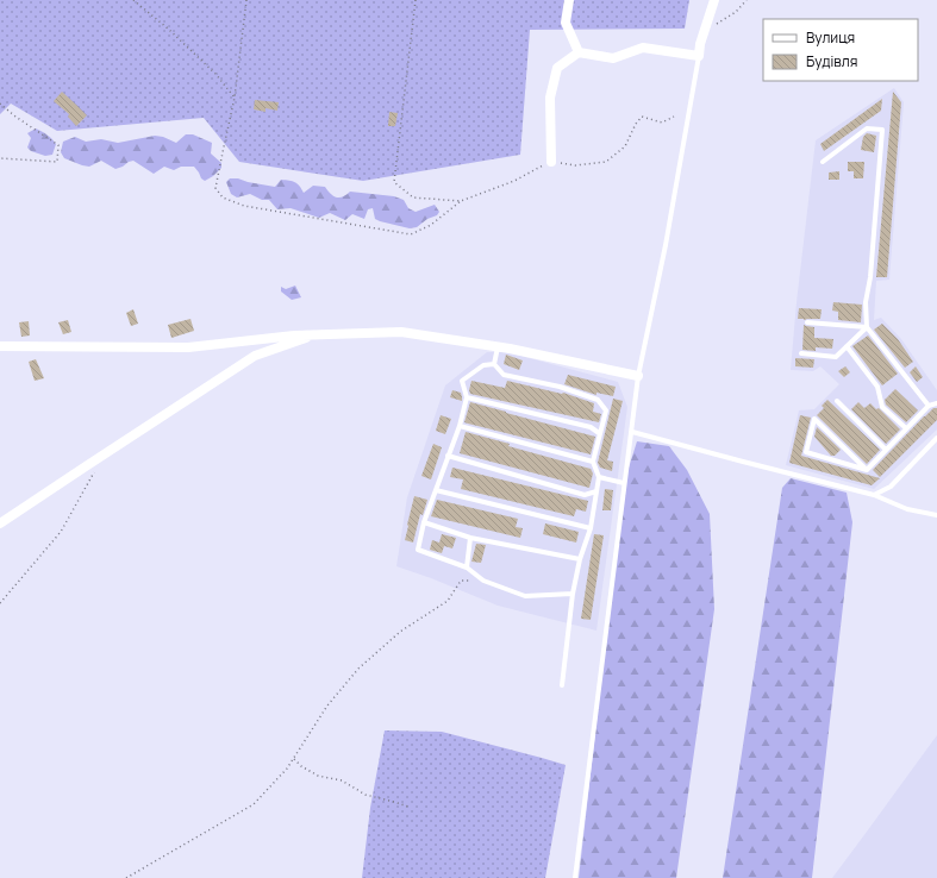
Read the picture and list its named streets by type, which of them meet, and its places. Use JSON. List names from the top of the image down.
{
  "legend": ["Вулиця", "Будівля"]
}
